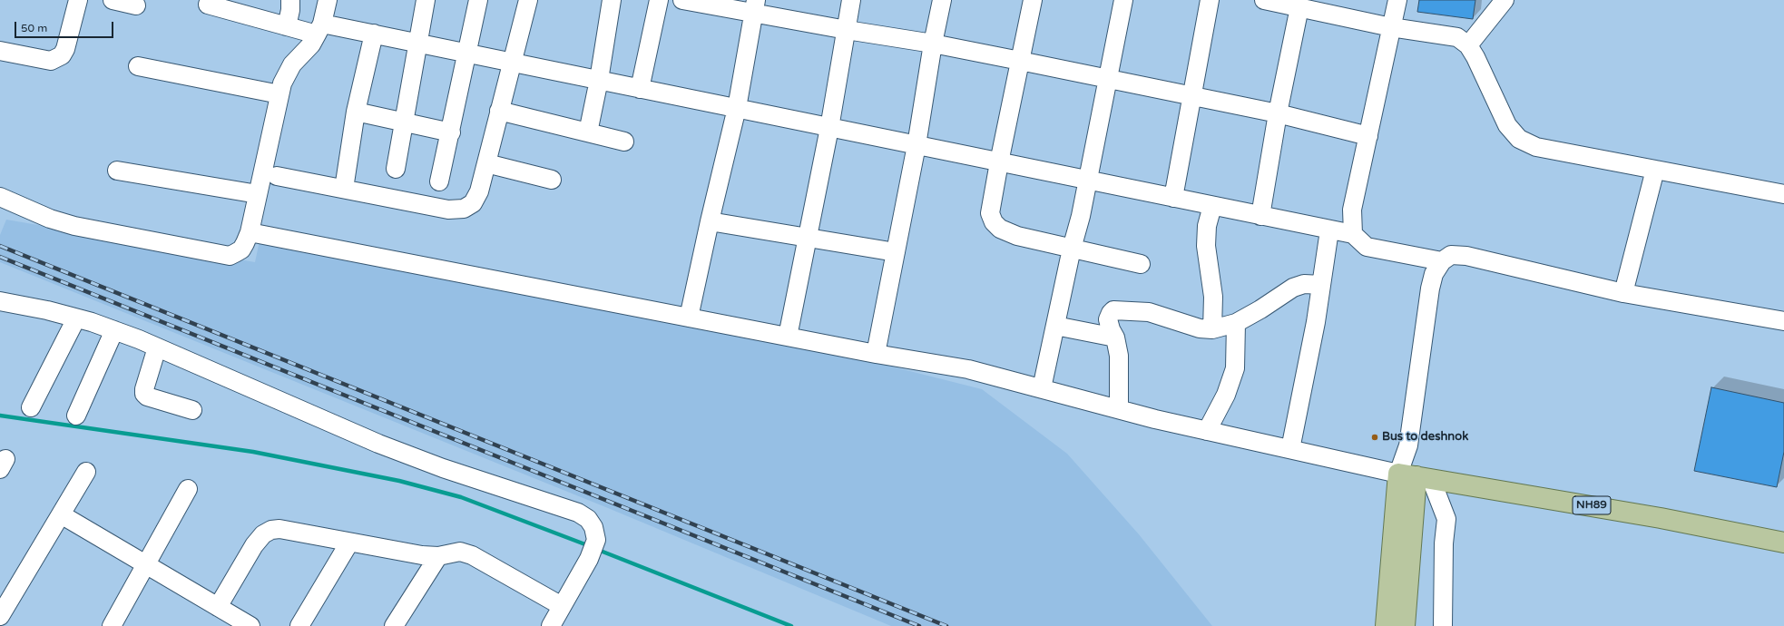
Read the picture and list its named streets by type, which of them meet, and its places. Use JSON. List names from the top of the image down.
{
  "streets": {
    "main road": ["NH89"]
  },
  "places": ["Bus to deshnok"],
  "scale_bar": "50 m"
}
